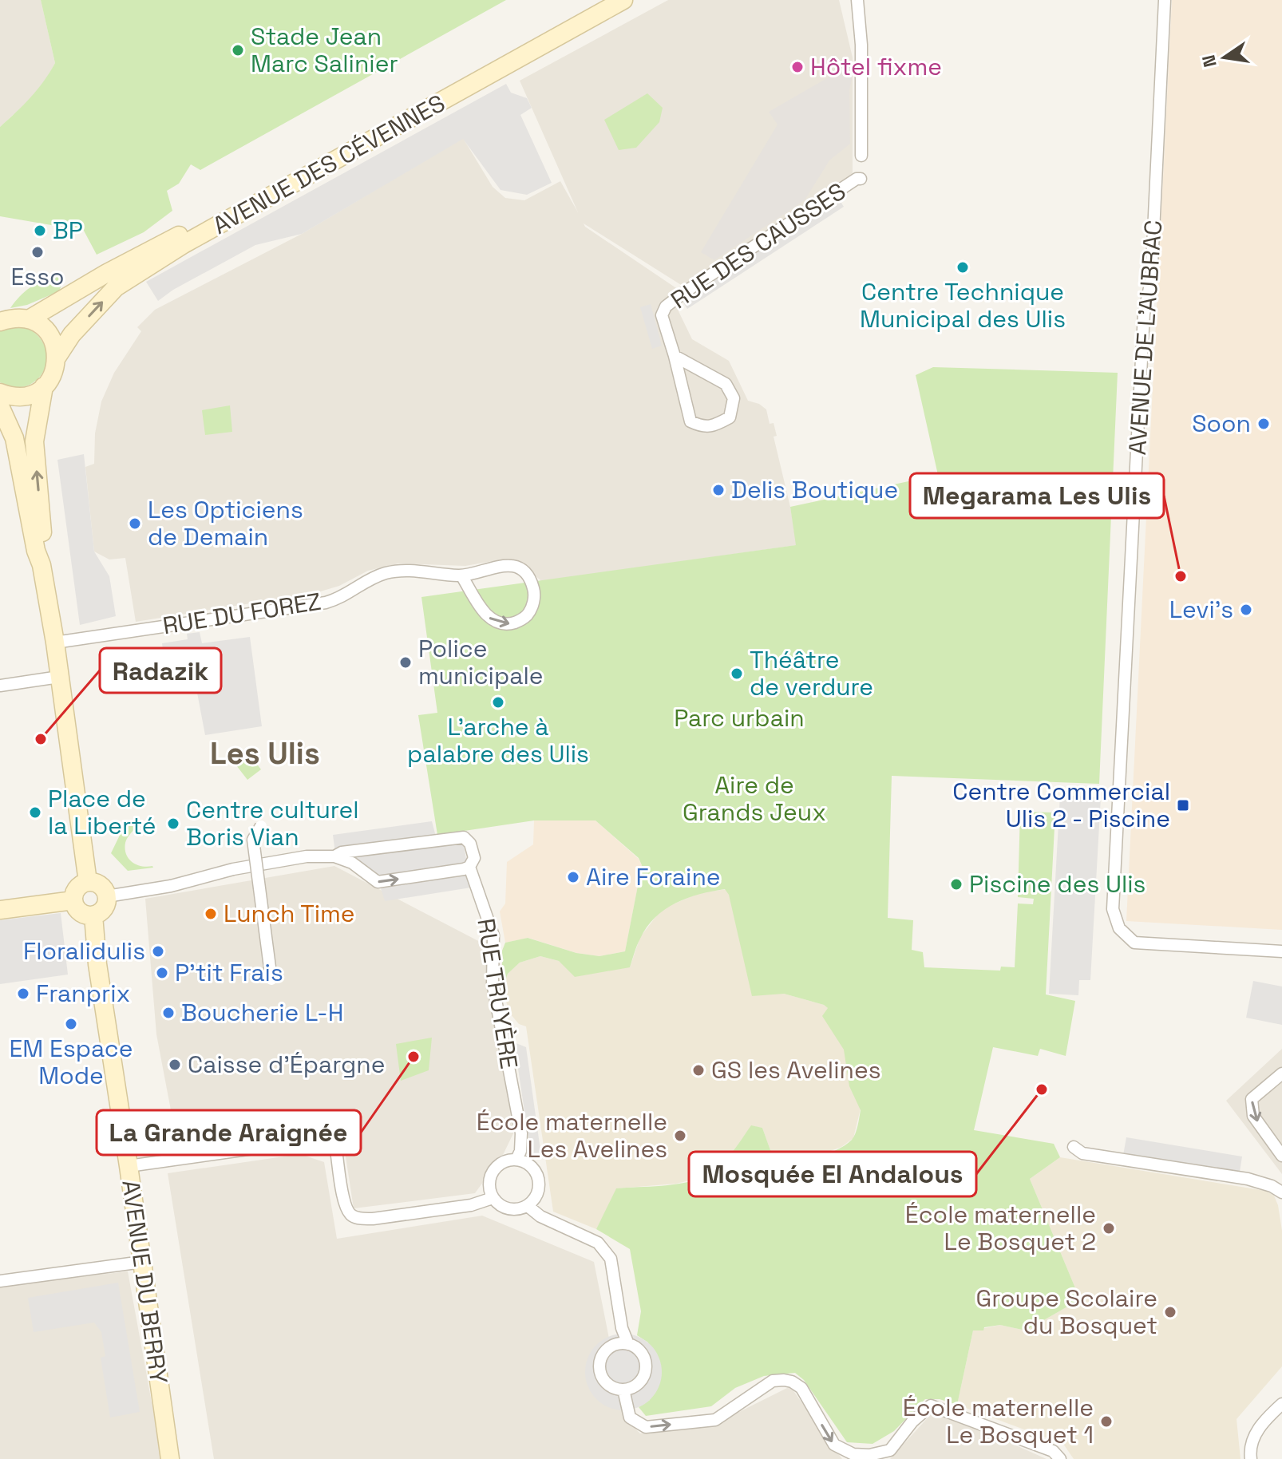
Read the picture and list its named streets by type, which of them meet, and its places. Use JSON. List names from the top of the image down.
{
  "streets": {
    "street": [
      "AVENUE DES CÉVENNES",
      "RUE DES CAUSSES",
      "AVENUE DE L'AUBRAC",
      "RUE DU FOREZ",
      "RUE TRUYÈRE",
      "AVENUE DU BERRY"
    ]
  },
  "districts": ["Les Ulis"],
  "parks": ["Parc urbain", "Aire de Grands Jeux"],
  "places": {
    "other": [
      "Stade Jean Marc Salinier",
      "Hôtel fixme",
      "BP",
      "Esso",
      "Centre Technique Municipal des Ulis",
      "Soon",
      "Delis Boutique",
      "Les Opticiens de Demain",
      "Megarama Les Ulis",
      "Levi's",
      "Police municipale",
      "Théâtre de verdure",
      "L'arche à palabre des Ulis",
      "Radazik",
      "Place de la Liberté",
      "Centre culturel Boris Vian",
      "Aire Foraine",
      "Piscine des Ulis",
      "Lunch Time",
      "Floralidulis",
      "P'tit Frais",
      "Franprix",
      "Boucherie L-H",
      "EM Espace Mode",
      "La Grande Araignée",
      "Caisse d'Épargne",
      "GS les Avelines",
      "Mosquée El Andalous",
      "École maternelle Les Avelines",
      "École maternelle Le Bosquet 2",
      "Groupe Scolaire du Bosquet",
      "École maternelle Le Bosquet 1"
    ],
    "transit": ["Centre Commercial Ulis 2 - Piscine"]
  },
  "north": "left"
}
